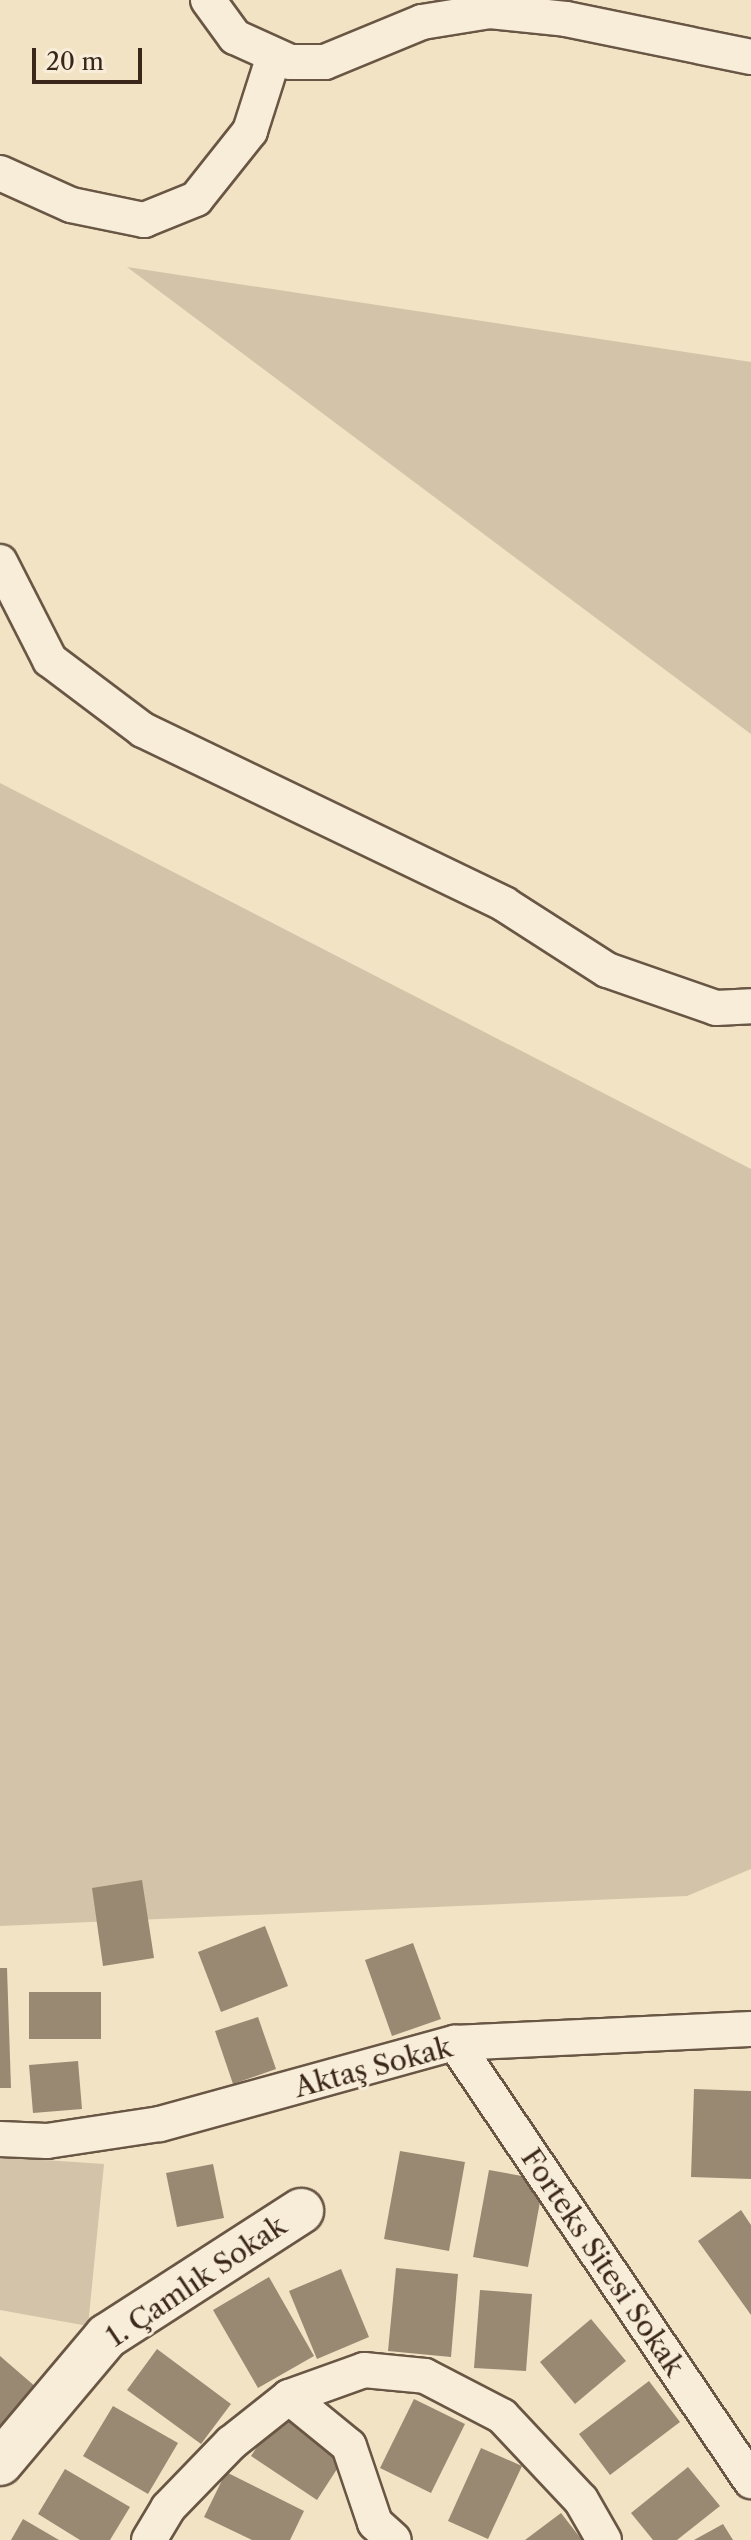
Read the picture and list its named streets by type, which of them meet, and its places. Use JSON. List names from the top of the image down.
{
  "streets": {
    "street": ["Aktaş Sokak", "Forteks Sitesi Sokak", "1. Çamlık Sokak"]
  },
  "crossings": [
    ["Aktaş Sokak", "Forteks Sitesi Sokak"]
  ],
  "scale_bar": "20 m"
}
